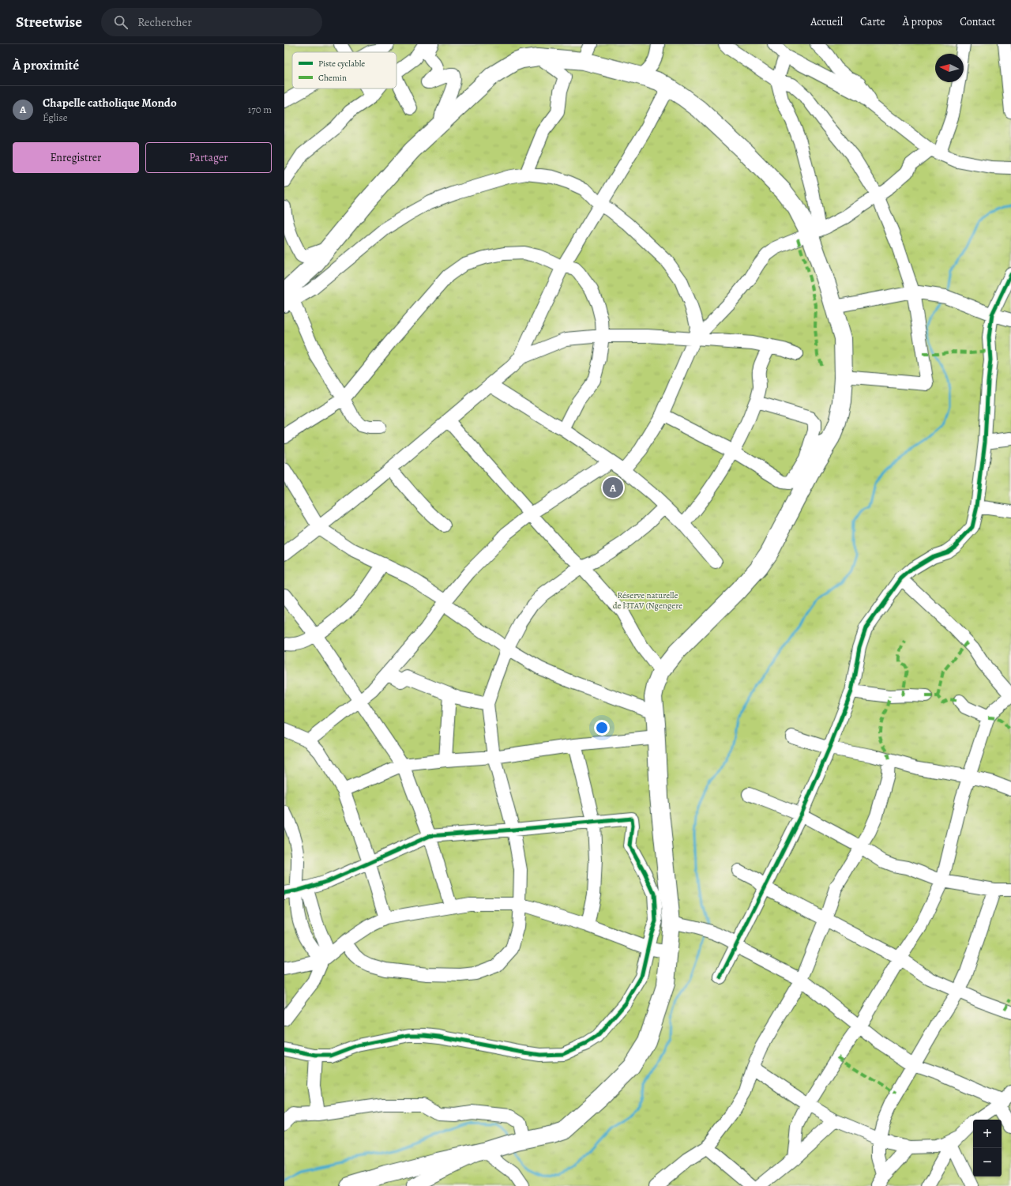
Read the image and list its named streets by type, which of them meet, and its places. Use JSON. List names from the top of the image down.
{
  "parks": ["Réserve naturelle de l'ITAV (Ngengere"],
  "legend": ["Piste cyclable", "Chemin"],
  "north": "left",
  "page": {
    "header": "Streetwise",
    "search": "Rechercher",
    "nav": [
      "Accueil",
      "Carte",
      "À propos",
      "Contact"
    ],
    "heading": "À proximité",
    "list": [
      {
        "mark": "A",
        "name": "Chapelle catholique Mondo",
        "note": "Église",
        "value": "170 m"
      }
    ],
    "buttons": ["Enregistrer", "Partager"],
    "pins": "A",
    "map_buttons": ["+", "−"]
  }
}
